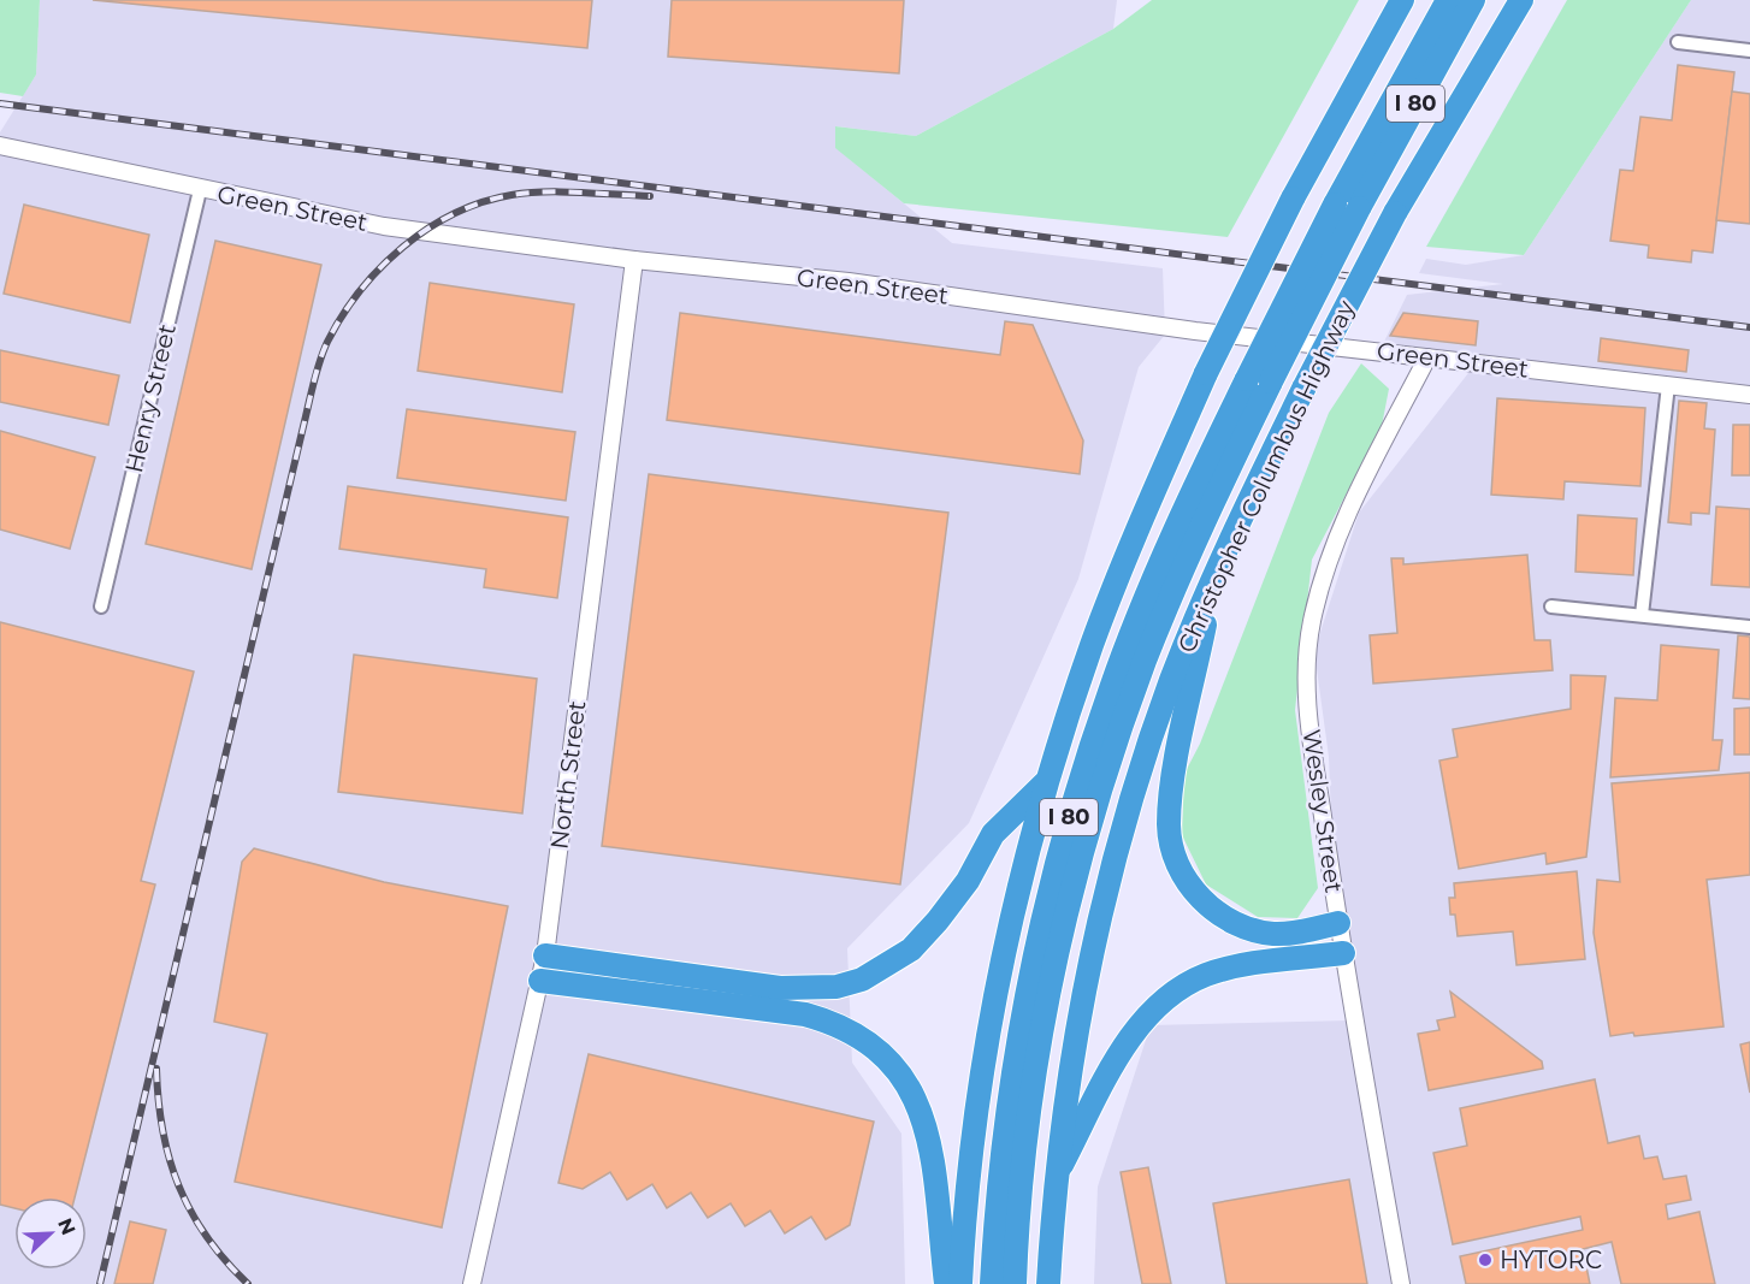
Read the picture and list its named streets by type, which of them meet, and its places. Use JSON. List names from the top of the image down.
{
  "streets": {
    "highway": ["I 80", "Christopher Columbus Highway"],
    "street": [
      "Green Street",
      "Henry Street",
      "North Street",
      "Wesley Street"
    ]
  },
  "crossings": [
    ["Green Street", "Henry Street"],
    ["Green Street", "North Street"],
    ["Green Street", "Wesley Street"]
  ],
  "places": ["HYTORC"],
  "north": "top right"
}
